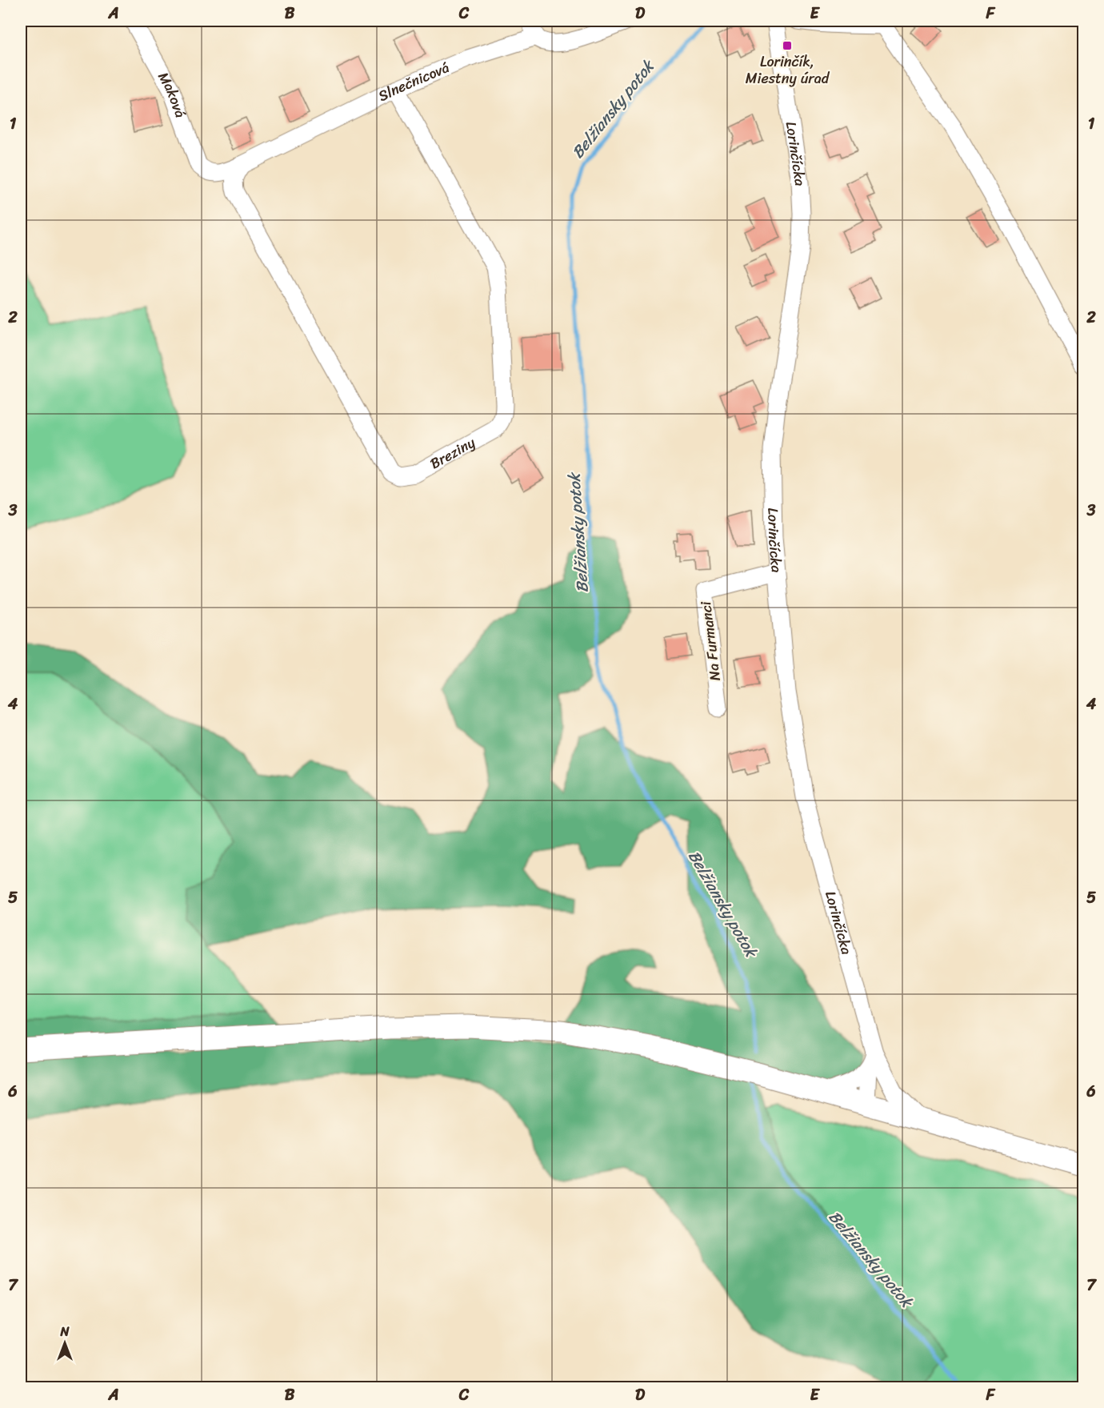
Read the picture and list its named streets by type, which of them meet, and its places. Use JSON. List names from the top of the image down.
{
  "streets": {
    "street": [
      "Slnečnicová",
      "Maková",
      "Lorinčícka",
      "Breziny",
      "Na Furmanci"
    ]
  },
  "crossings": [
    ["Slnečnicová", "Maková"],
    ["Slnečnicová", "Breziny"],
    ["Lorinčícka", "Na Furmanci"]
  ],
  "water": ["Belžiansky potok"],
  "places": {
    "transit": ["Lorinčík, Miestny úrad"]
  },
  "north": "top",
  "grid": {
    "columns": [
      "A",
      "B",
      "C",
      "D",
      "E",
      "F"
    ],
    "rows": [
      "1",
      "2",
      "3",
      "4",
      "5",
      "6",
      "7"
    ]
  }
}
